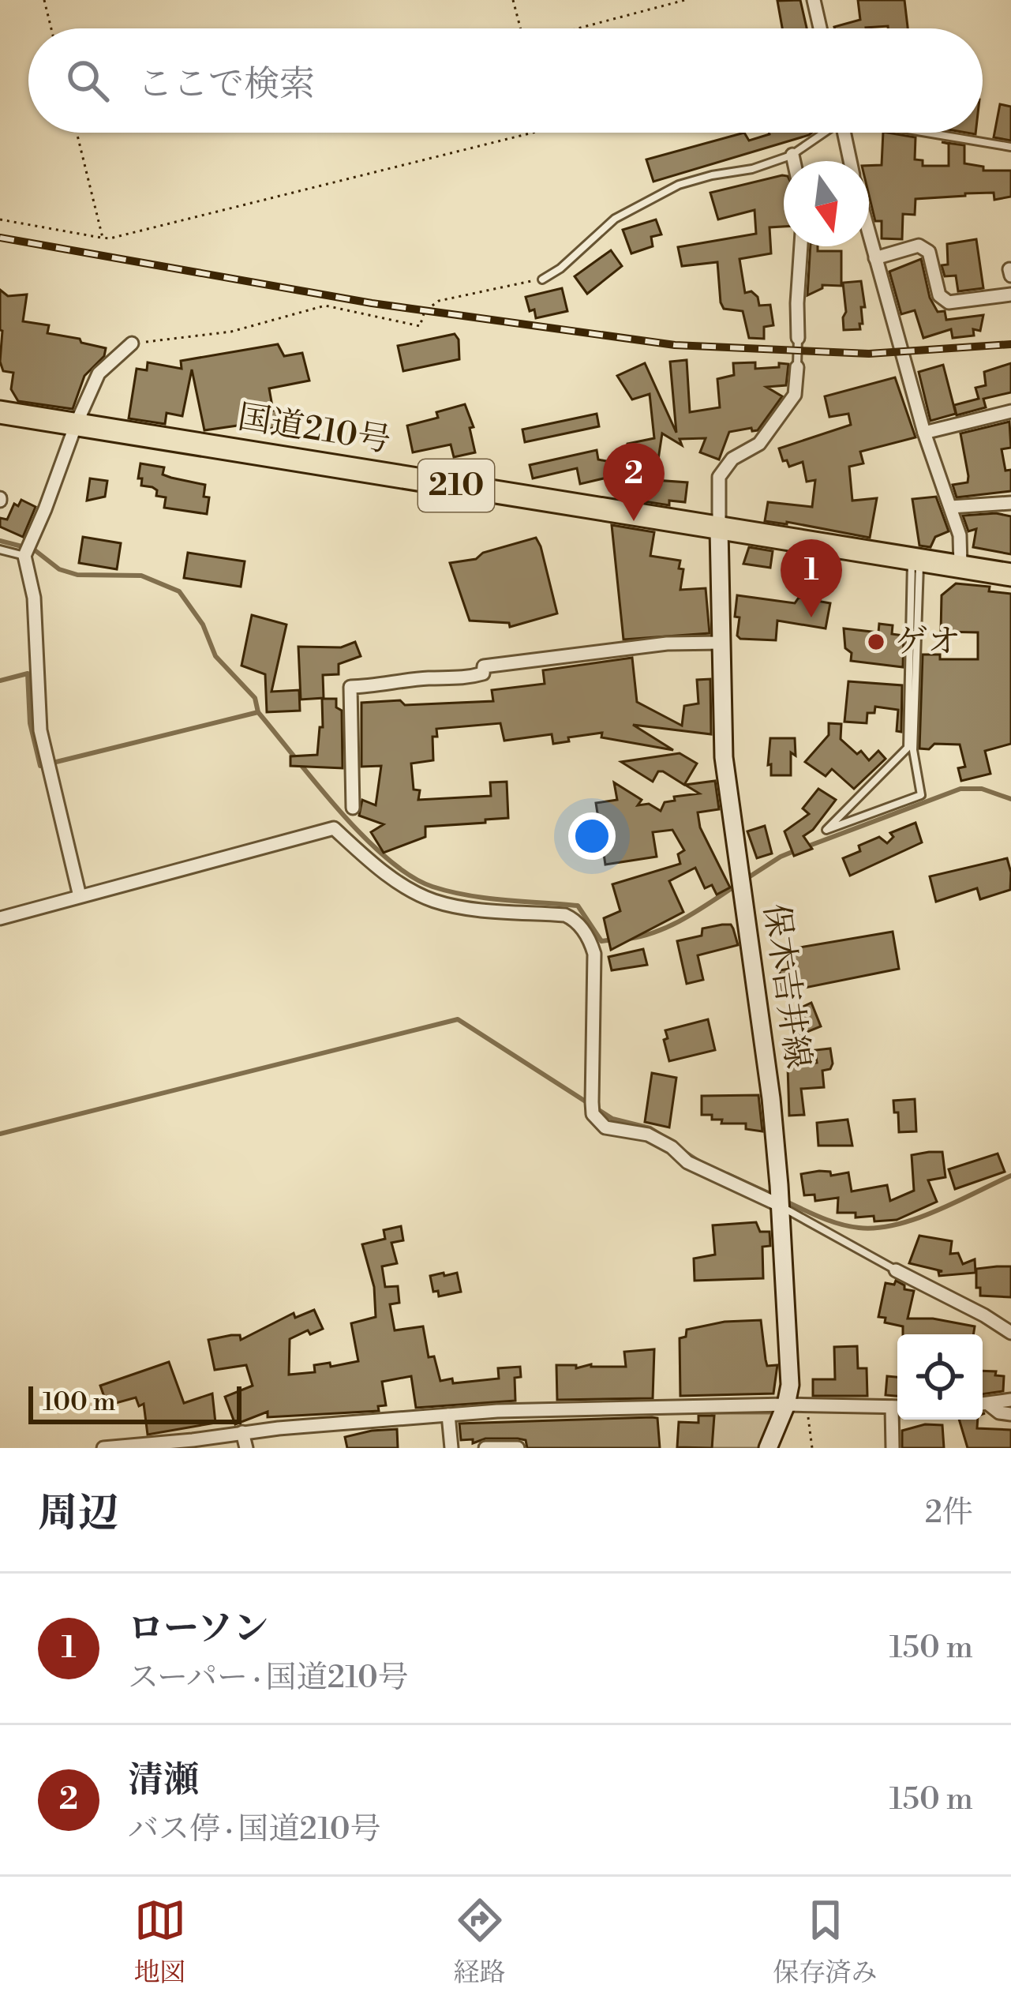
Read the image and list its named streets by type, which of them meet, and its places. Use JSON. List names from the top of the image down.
{
  "streets": {
    "highway": ["国道210号", "210"],
    "main road": ["保木吉井線"]
  },
  "crossings": [
    ["国道210号", "保木吉井線"]
  ],
  "places": ["ゲオ"],
  "scale_bar": "100 m",
  "north": "bottom",
  "page": {
    "search": "ここで検索",
    "pins": ["2", "1"],
    "scale": "100 m",
    "heading": ["周辺", "2件"],
    "list": [
      {
        "mark": "1",
        "name": "ローソン",
        "note": "スーパー · 国道210号",
        "value": "150 m"
      },
      {
        "mark": "2",
        "name": "清瀬",
        "note": "バス停 · 国道210号",
        "value": "150 m"
      }
    ],
    "nav": ["地図", "経路", "保存済み"]
  }
}
